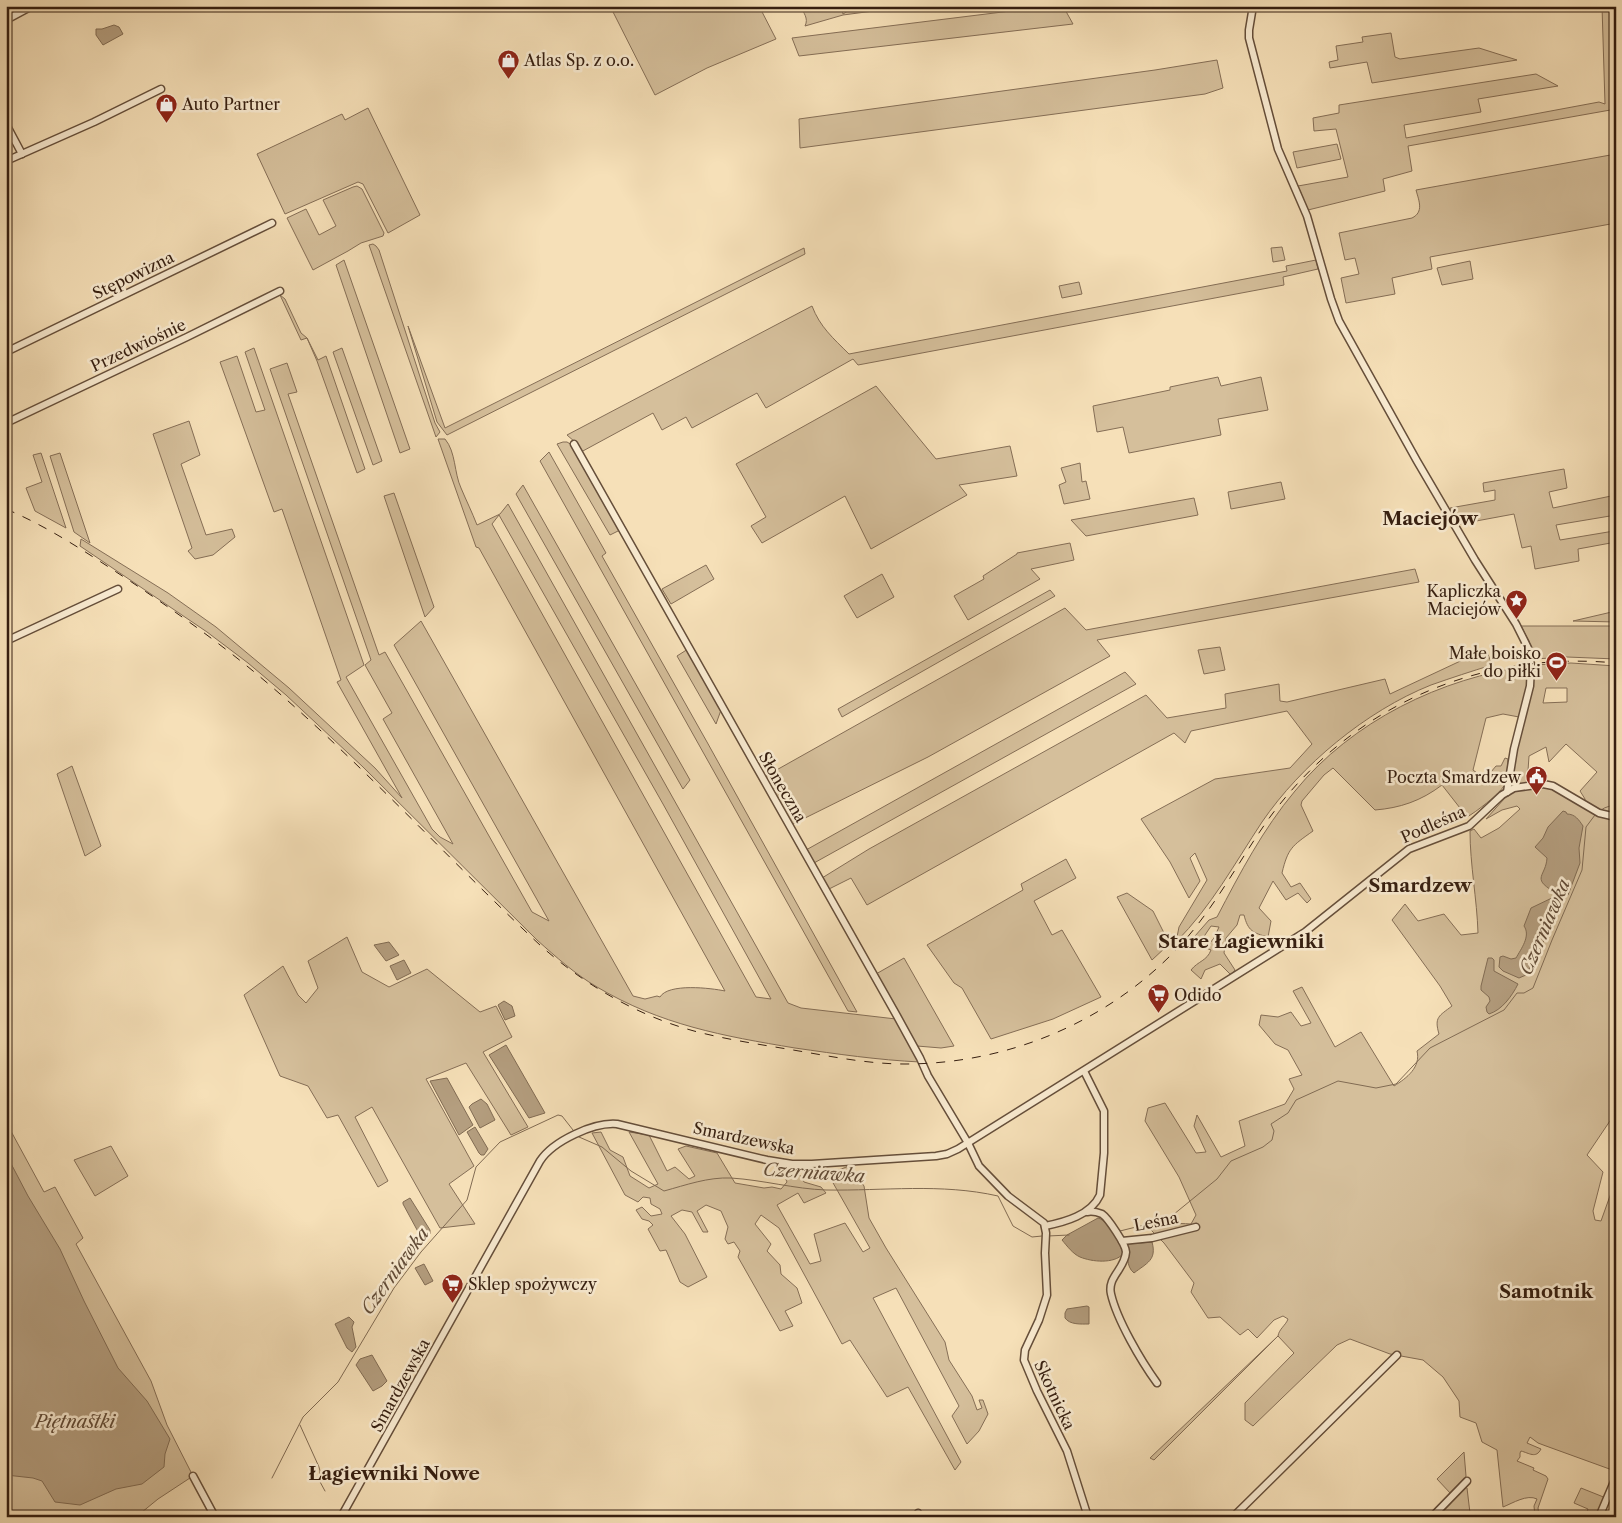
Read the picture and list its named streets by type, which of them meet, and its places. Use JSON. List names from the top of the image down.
{
  "streets": {
    "street": [
      "Stępowizna",
      "Przedwiośnie",
      "Słoneczna",
      "Podleśna",
      "Smardzewska",
      "Leśna",
      "Skotnicka"
    ]
  },
  "crossings": [
    ["Słoneczna", "Smardzewska"],
    ["Podleśna", "Smardzewska"]
  ],
  "districts": [
    "Maciejów",
    "Smardzew",
    "Stare Łagiewniki",
    "Samotnik",
    "Łagiewniki Nowe"
  ],
  "water": ["Czerniawka", "Piętnastki"],
  "places": {
    "shop": ["Atlas Sp. z o.o.", "Auto Partner"],
    "place": ["Kapliczka Maciejów"],
    "sports": ["Małe boisko do piłki"],
    "public building": ["Poczta Smardzew"],
    "supermarket": ["Odido", "Sklep spożywczy"]
  }
}
